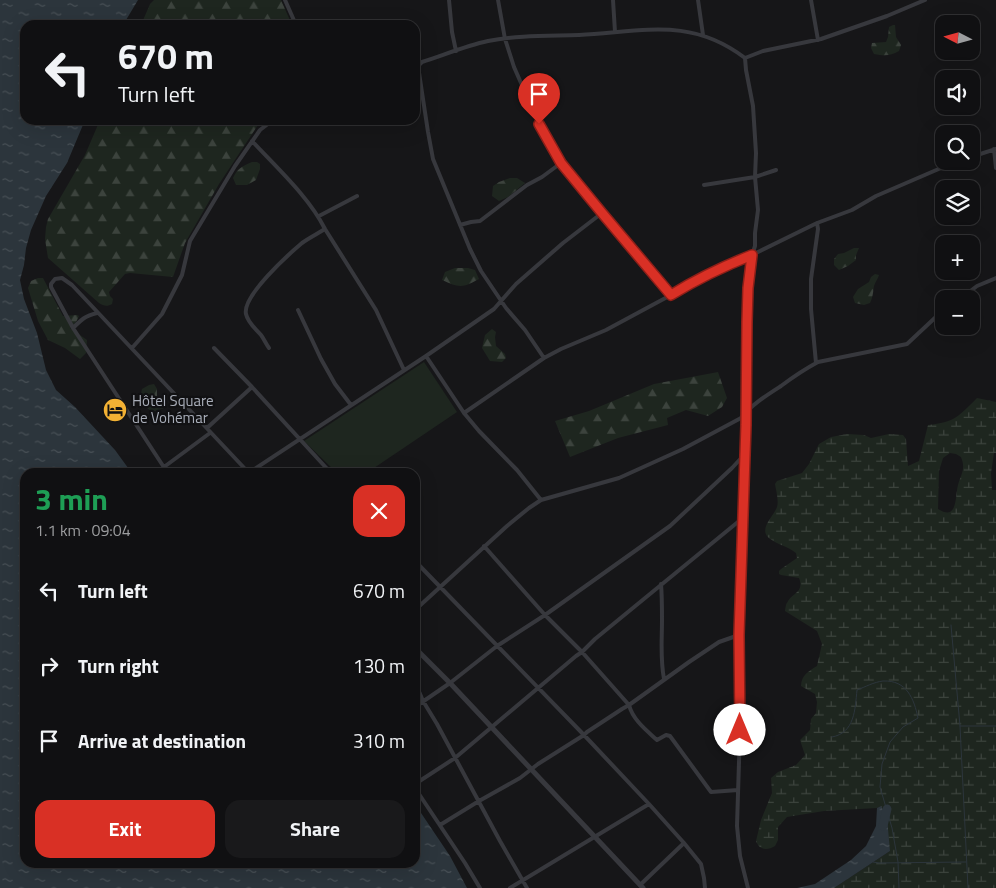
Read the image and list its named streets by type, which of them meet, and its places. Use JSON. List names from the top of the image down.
{
  "places": {
    "hotel": ["Hôtel Square de Vohémar"]
  },
  "north": "left",
  "page": {
    "map_buttons": ["+", "−"],
    "turn": ["670 m", "Turn left"],
    "heading": ["3 min", "1.1 km · 09:04"],
    "list": [
      {
        "name": "Turn left",
        "value": "670 m"
      },
      {
        "name": "Turn right",
        "value": "130 m"
      },
      {
        "name": "Arrive at destination",
        "value": "310 m"
      }
    ],
    "buttons": ["Exit", "Share"]
  }
}
